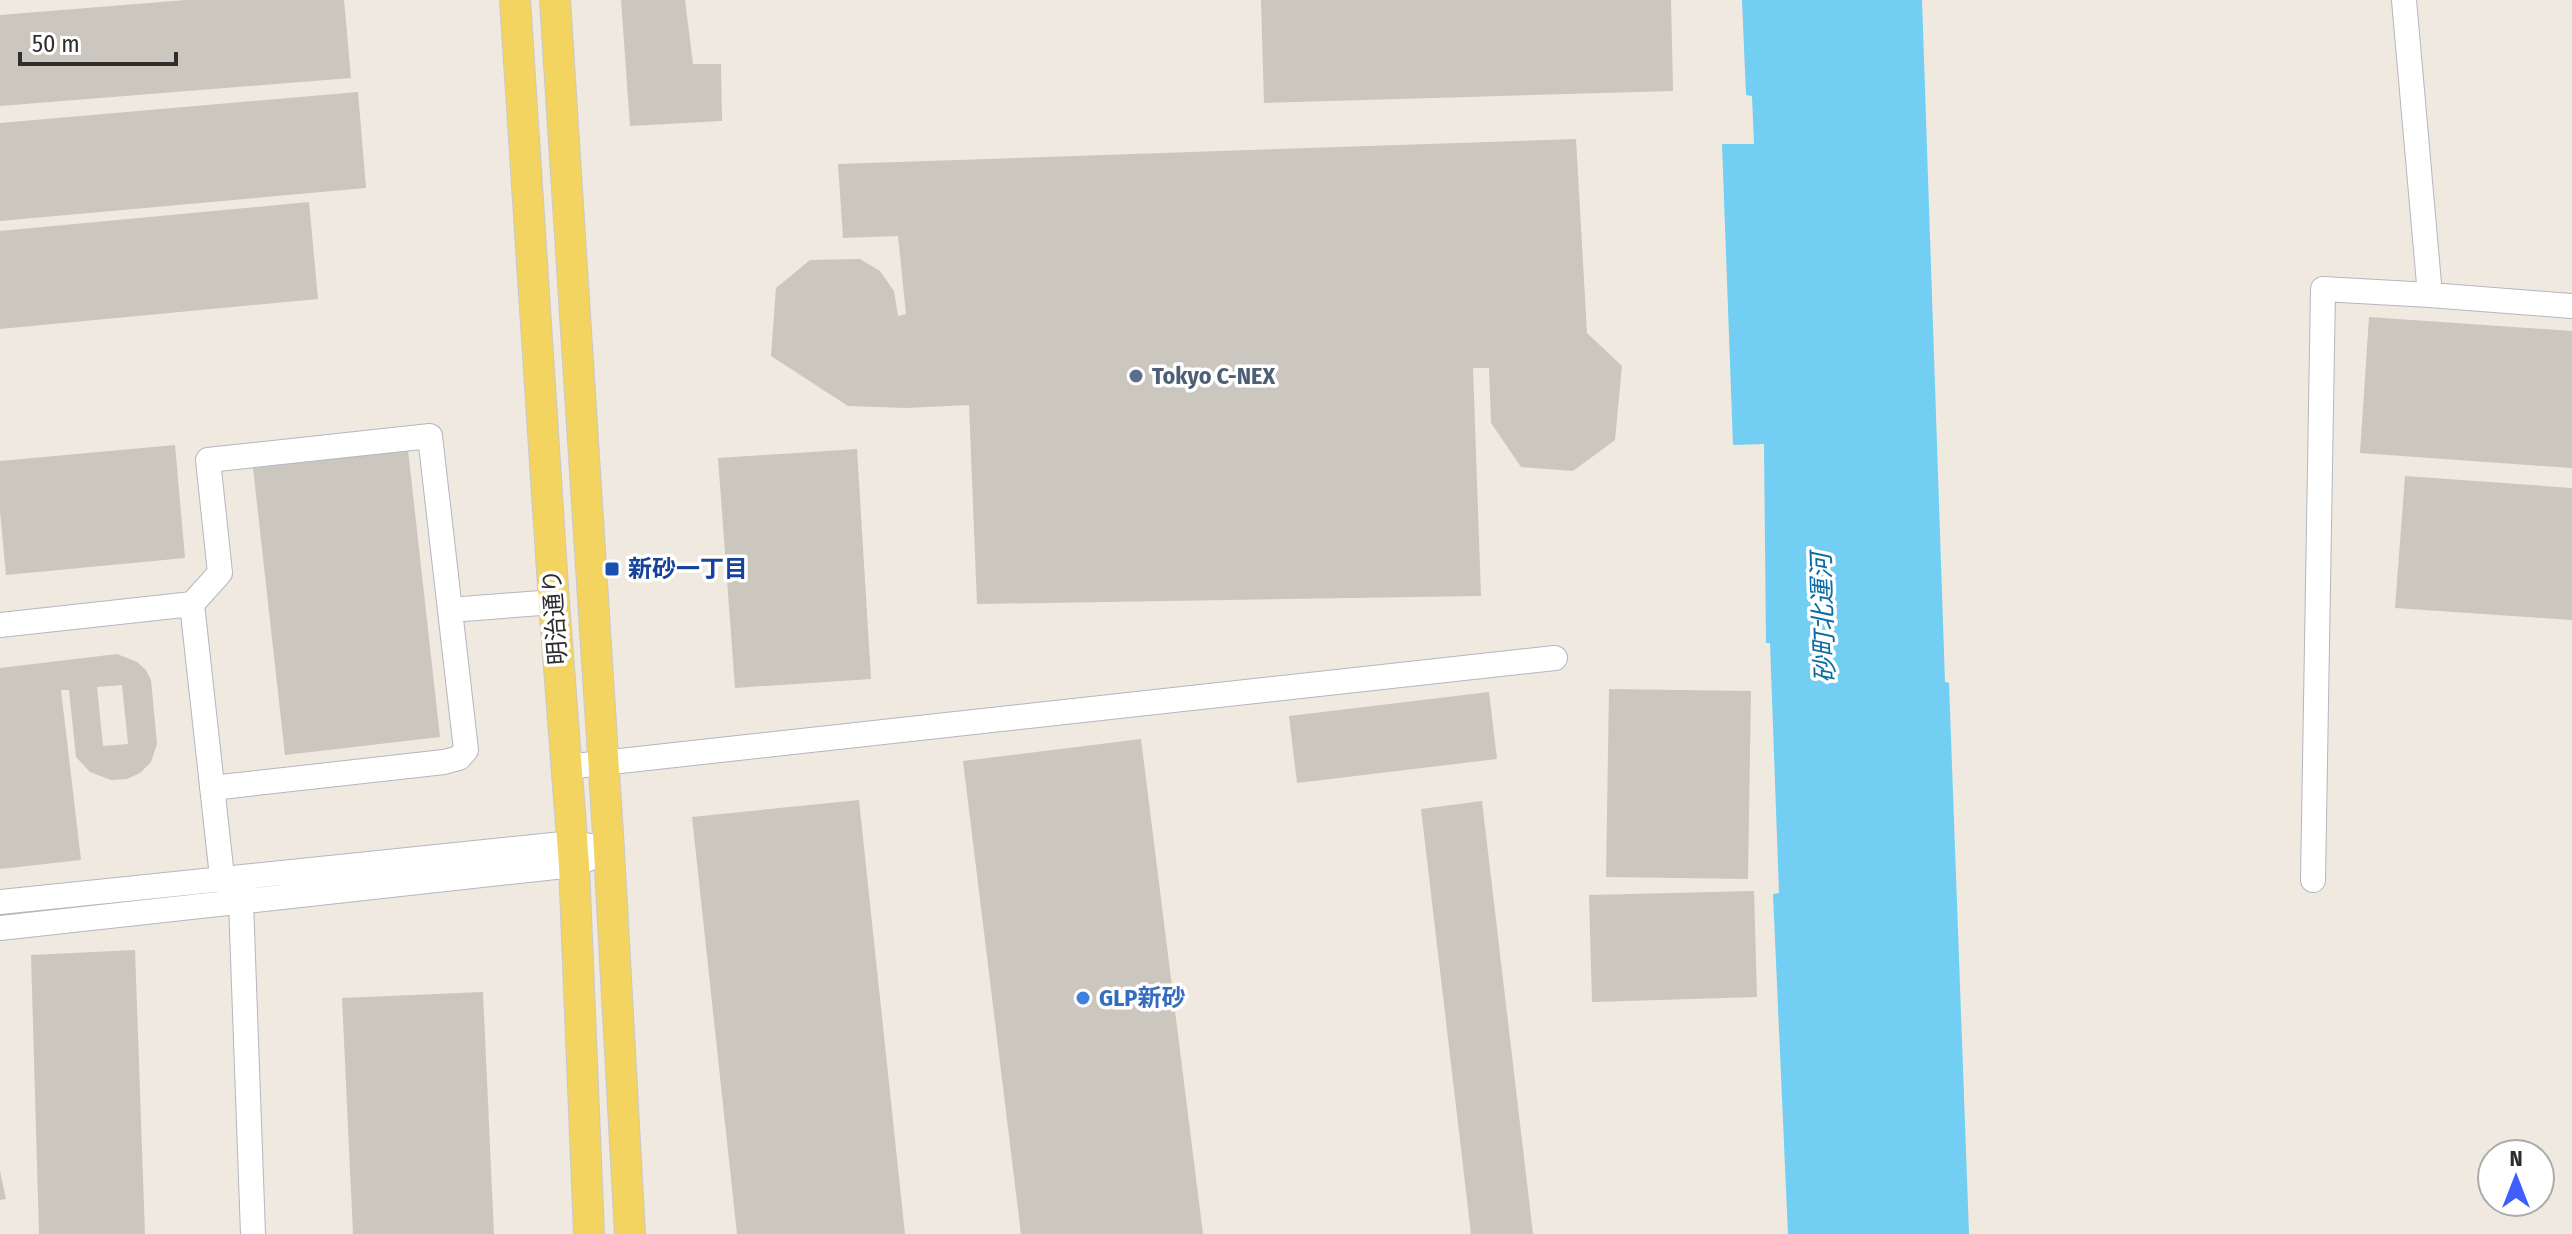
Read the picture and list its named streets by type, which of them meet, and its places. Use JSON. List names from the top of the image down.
{
  "streets": {
    "main road": ["明治通り"]
  },
  "water": ["砂町北運河"],
  "places": {
    "other": ["Tokyo C-NEX", "GLP新砂"],
    "transit": ["新砂一丁目"]
  },
  "scale_bar": "50 m",
  "north": "top"
}
